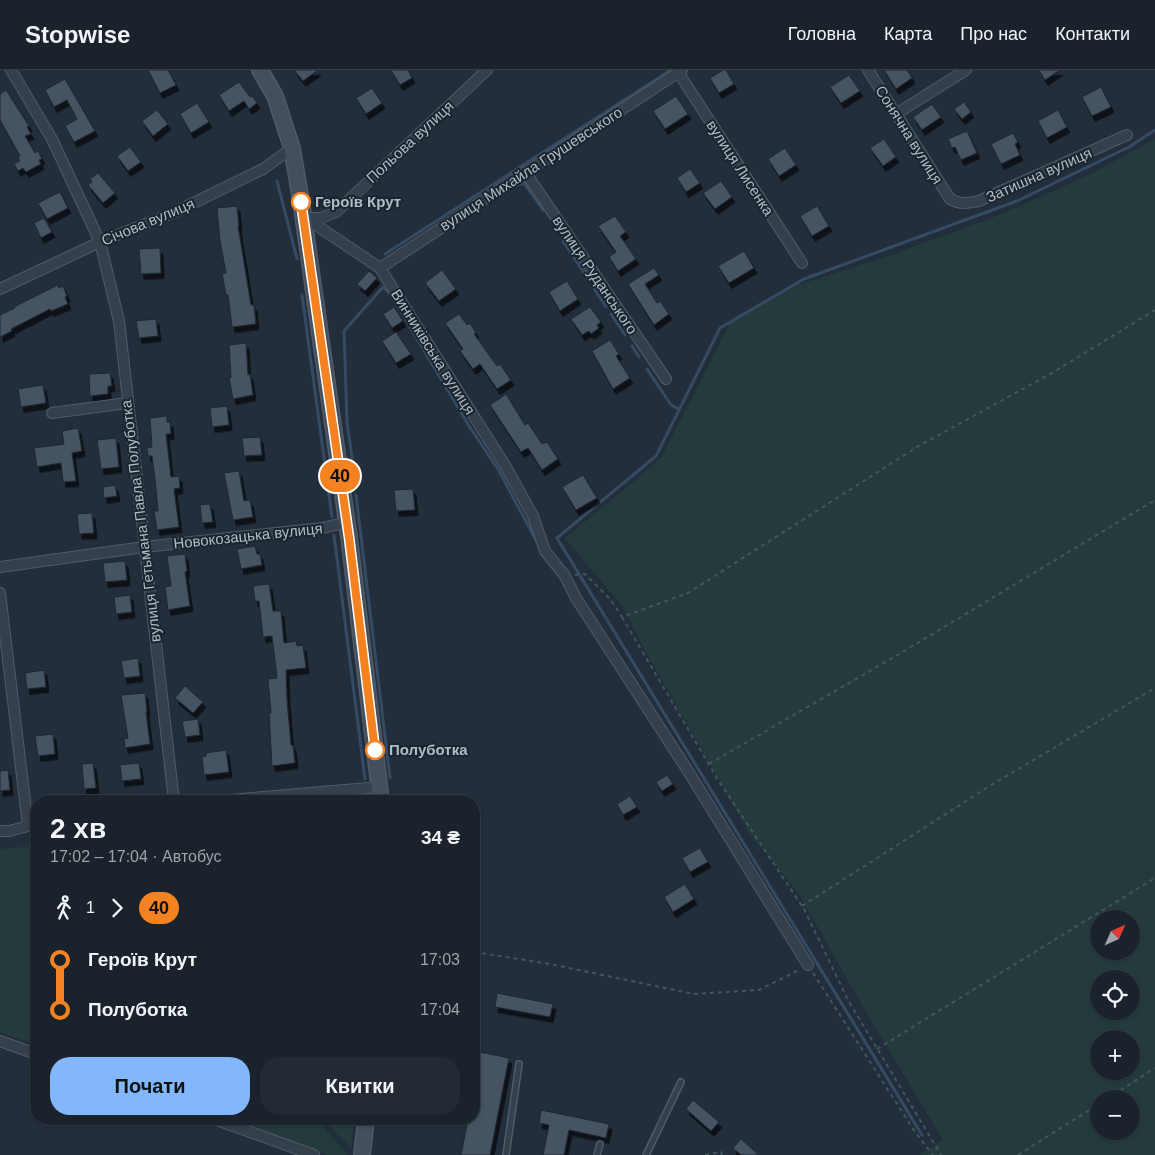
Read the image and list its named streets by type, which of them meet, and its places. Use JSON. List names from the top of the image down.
{
  "streets": {
    "street": [
      "Сонячна вулиця",
      "Польова вулиця",
      "вулиця Лисенка",
      "вулиця Михайла Грушевського",
      "Затишна вулиця",
      "Січова вулиця",
      "вулиця Руданського",
      "Винниківська вулиця",
      "вулиця Гетьмана Павла Полуботка",
      "Новокозацька вулиця"
    ]
  },
  "crossings": [
    ["Сонячна вулиця", "Затишна вулиця"],
    ["Польова вулиця", "Винниківська вулиця"],
    ["вулиця Лисенка", "вулиця Михайла Грушевського"],
    ["вулиця Михайла Грушевського", "вулиця Руданського"],
    ["вулиця Михайла Грушевського", "Винниківська вулиця"],
    ["Січова вулиця", "вулиця Гетьмана Павла Полуботка"],
    ["вулиця Гетьмана Павла Полуботка", "Новокозацька вулиця"]
  ],
  "places": ["Героїв Крут", "Полуботка"],
  "lines": ["bus line 40"],
  "north": "top right",
  "page": {
    "header": "Stopwise",
    "nav": [
      "Головна",
      "Карта",
      "Про нас",
      "Контакти"
    ],
    "on_map": "40",
    "heading": ["2 хв", "17:02 – 17:04 · Автобус", "34 ₴"],
    "legs": ["1", "40"],
    "map_buttons": ["+", "−"],
    "list": [
      {
        "name": "Героїв Крут",
        "value": "17:03"
      },
      {
        "name": "Полуботка",
        "value": "17:04"
      }
    ],
    "buttons": ["Почати", "Квитки"]
  }
}
